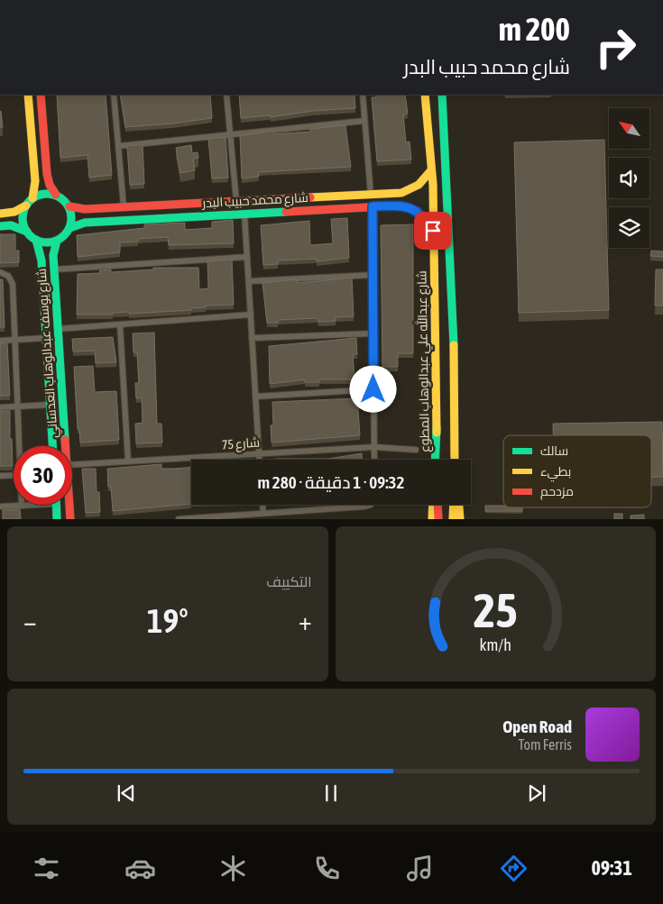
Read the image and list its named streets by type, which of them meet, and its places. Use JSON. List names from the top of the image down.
{
  "streets": {
    "main road": ["شارع محمد حبيب البدر", "شارع يوسف عبدالوهاب العدساني", "شارع عبدالله علي عبدالوهاب المطوع"],
    "street": ["شارع 75"]
  },
  "crossings": [
    ["شارع محمد حبيب البدر", "شارع يوسف عبدالوهاب العدساني"],
    ["شارع محمد حبيب البدر", "شارع عبدالله علي عبدالوهاب المطوع"]
  ],
  "legend": ["سالك", "بطيء", "مزدحم"],
  "north": "top left",
  "page": {
    "turn": ["200 m", "شارع محمد حبيب البدر"],
    "limit": "30",
    "trip": "09:32 · 1 دقيقة · 280 m",
    "tile": "التكييف",
    "heat": ["−", "19°", "+"],
    "song": ["Open Road", "Tom Ferris"],
    "tabs": "09:31",
    "gauge": ["25", "km/h"]
  }
}
